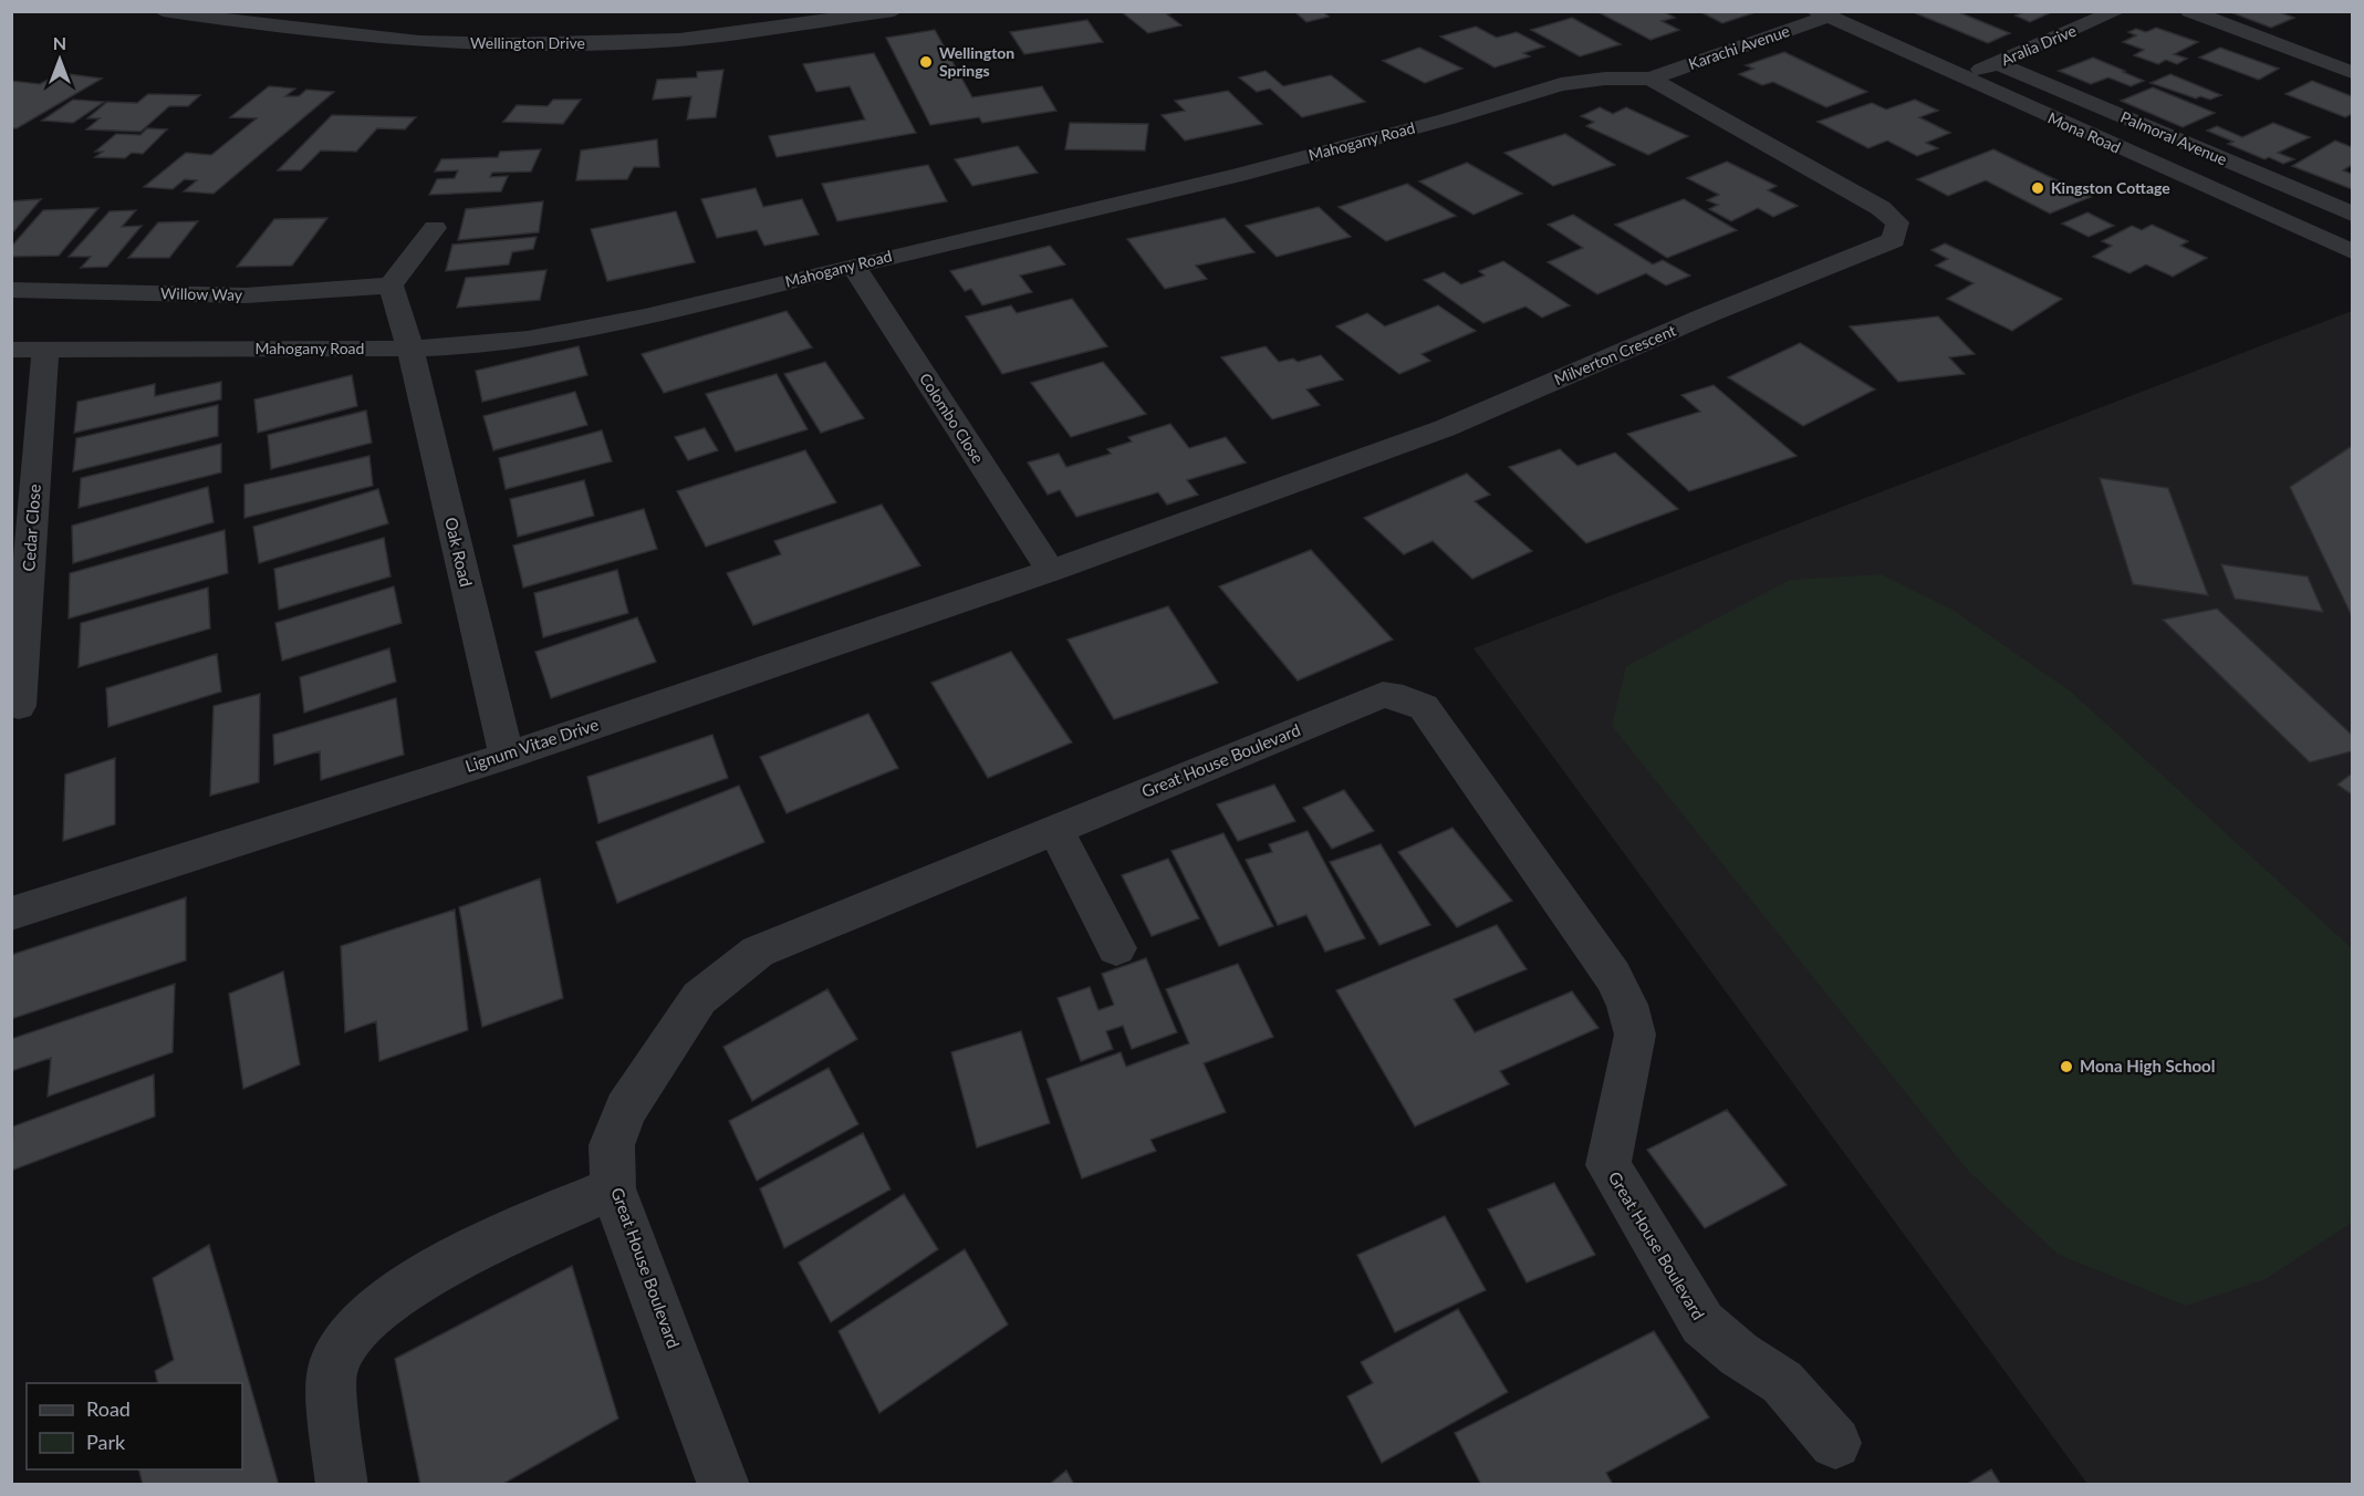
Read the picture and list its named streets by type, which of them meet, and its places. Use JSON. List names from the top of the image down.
{
  "streets": {
    "street": [
      "Wellington Drive",
      "Aralia Drive",
      "Karachi Avenue",
      "Mona Road",
      "Palmoral Avenue",
      "Mahogany Road",
      "Willow Way",
      "Milverton Crescent",
      "Colombo Close",
      "Cedar Close",
      "Oak Road",
      "Lignum Vitae Drive",
      "Great House Boulevard"
    ]
  },
  "crossings": [
    ["Aralia Drive", "Mona Road"],
    ["Aralia Drive", "Palmoral Avenue"],
    ["Karachi Avenue", "Mona Road"],
    ["Karachi Avenue", "Mahogany Road"],
    ["Karachi Avenue", "Milverton Crescent"],
    ["Mahogany Road", "Milverton Crescent"],
    ["Mahogany Road", "Colombo Close"],
    ["Mahogany Road", "Cedar Close"],
    ["Mahogany Road", "Oak Road"],
    ["Milverton Crescent", "Colombo Close"],
    ["Milverton Crescent", "Lignum Vitae Drive"],
    ["Colombo Close", "Lignum Vitae Drive"],
    ["Oak Road", "Lignum Vitae Drive"]
  ],
  "places": ["Wellington Springs", "Kingston Cottage", "Mona High School"],
  "legend": ["Road", "Park"],
  "north": "top"
}
